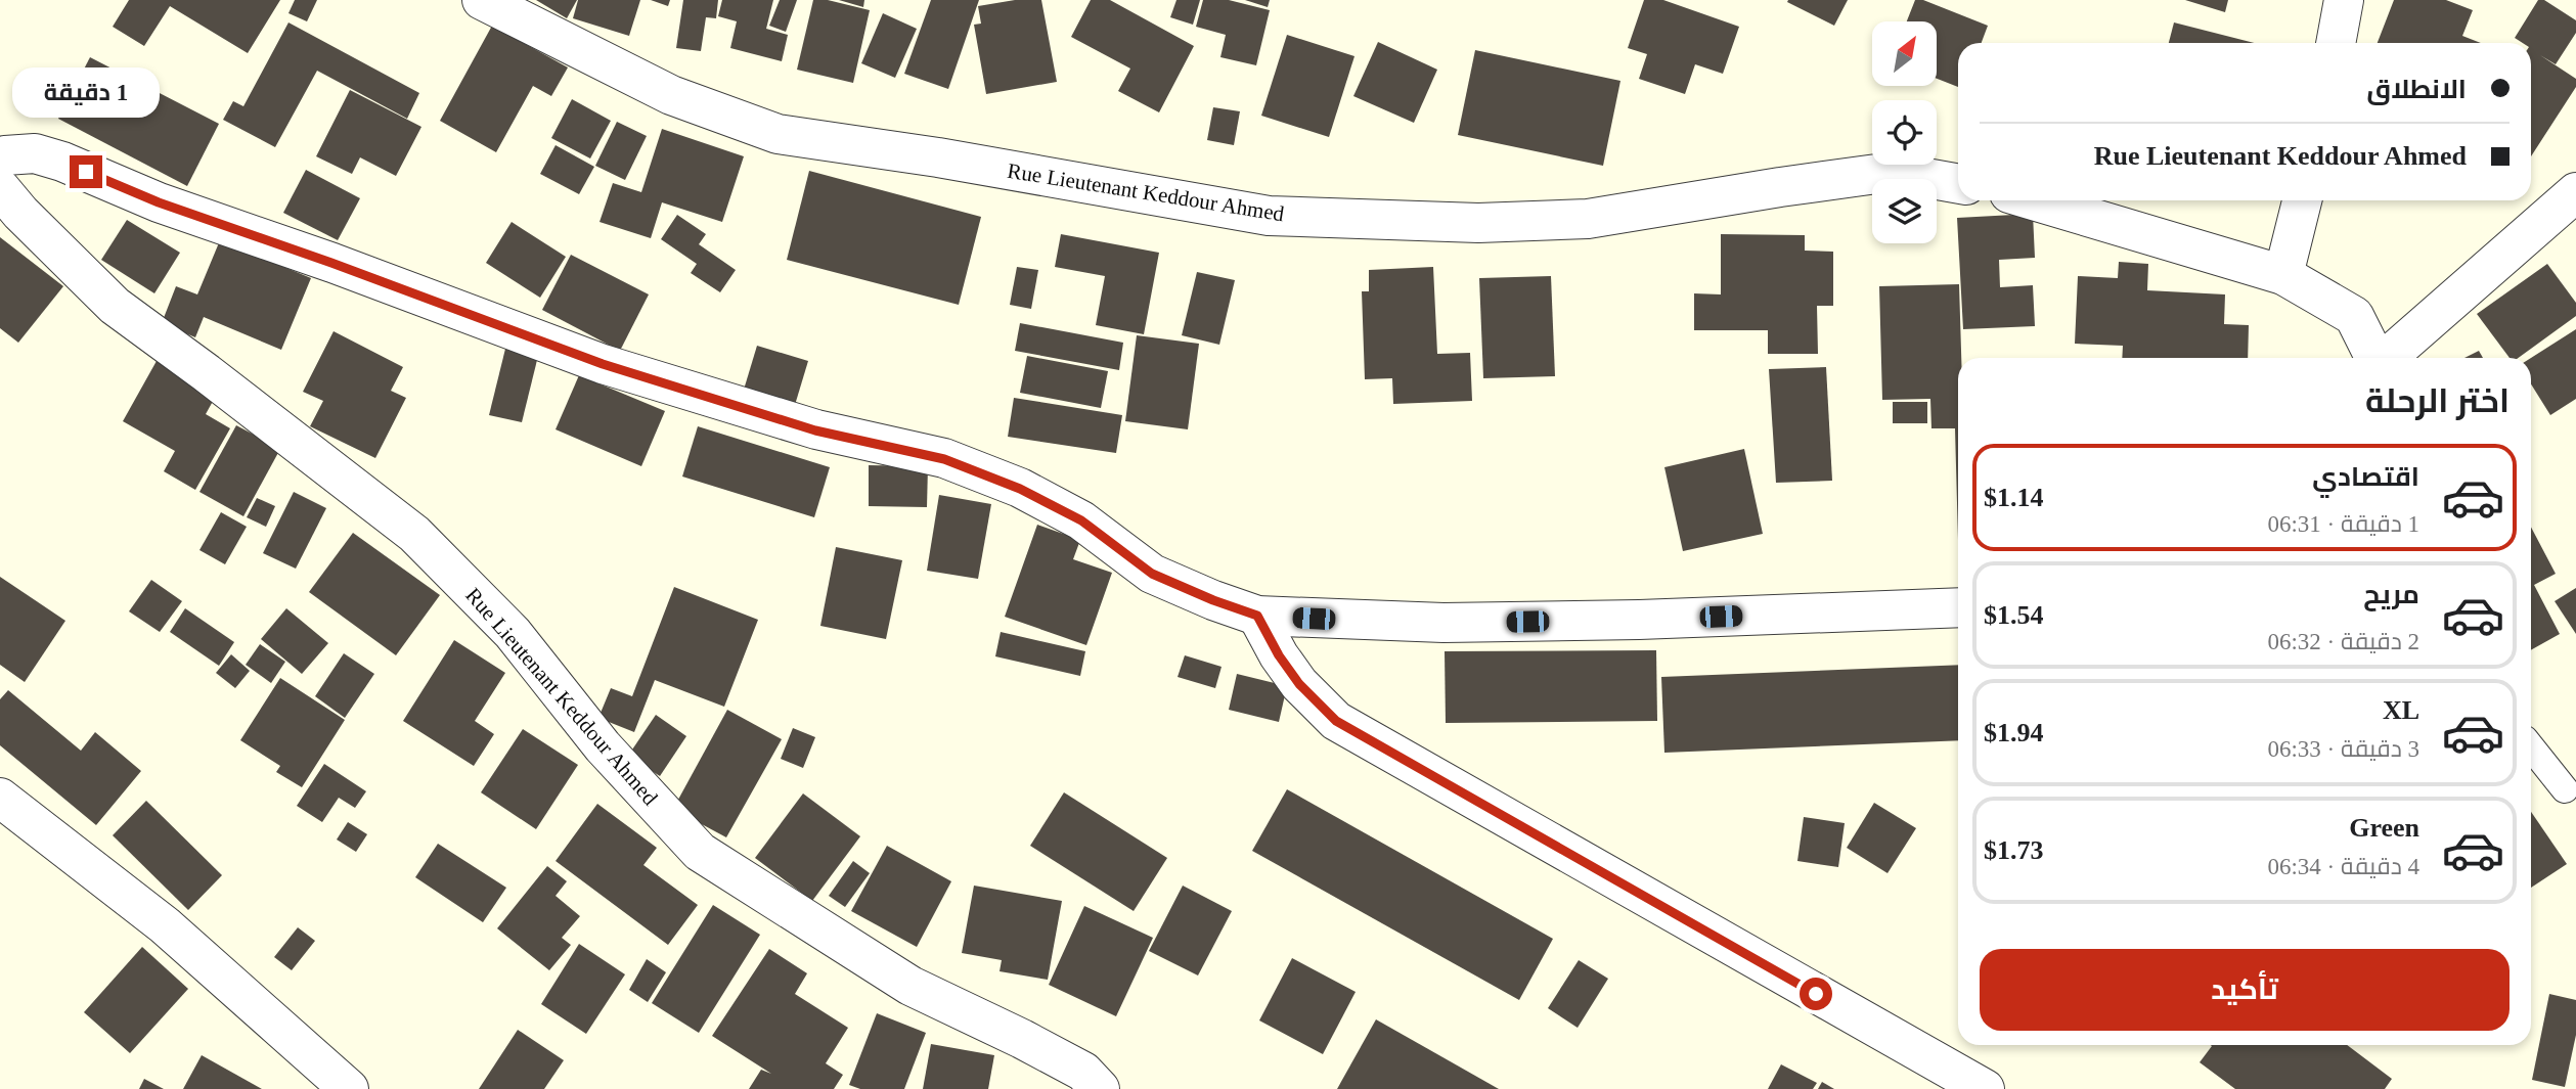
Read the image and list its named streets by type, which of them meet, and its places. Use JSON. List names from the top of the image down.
{
  "streets": {
    "street": ["Rue Lieutenant Keddour Ahmed"]
  },
  "north": "top right",
  "page": {
    "banner": ["الانطلاق", "Rue Lieutenant Keddour Ahmed"],
    "bubble": "1 دقيقة",
    "heading": "اختر الرحلة",
    "list": [
      {
        "name": "اقتصادي",
        "note": "1 دقيقة · 06:31",
        "value": "$1.14"
      },
      {
        "name": "مريح",
        "note": "2 دقيقة · 06:32",
        "value": "$1.54"
      },
      {
        "name": "XL",
        "note": "3 دقيقة · 06:33",
        "value": "$1.94"
      },
      {
        "name": "Green",
        "note": "4 دقيقة · 06:34",
        "value": "$1.73"
      }
    ],
    "buttons": "تأكيد"
  }
}
